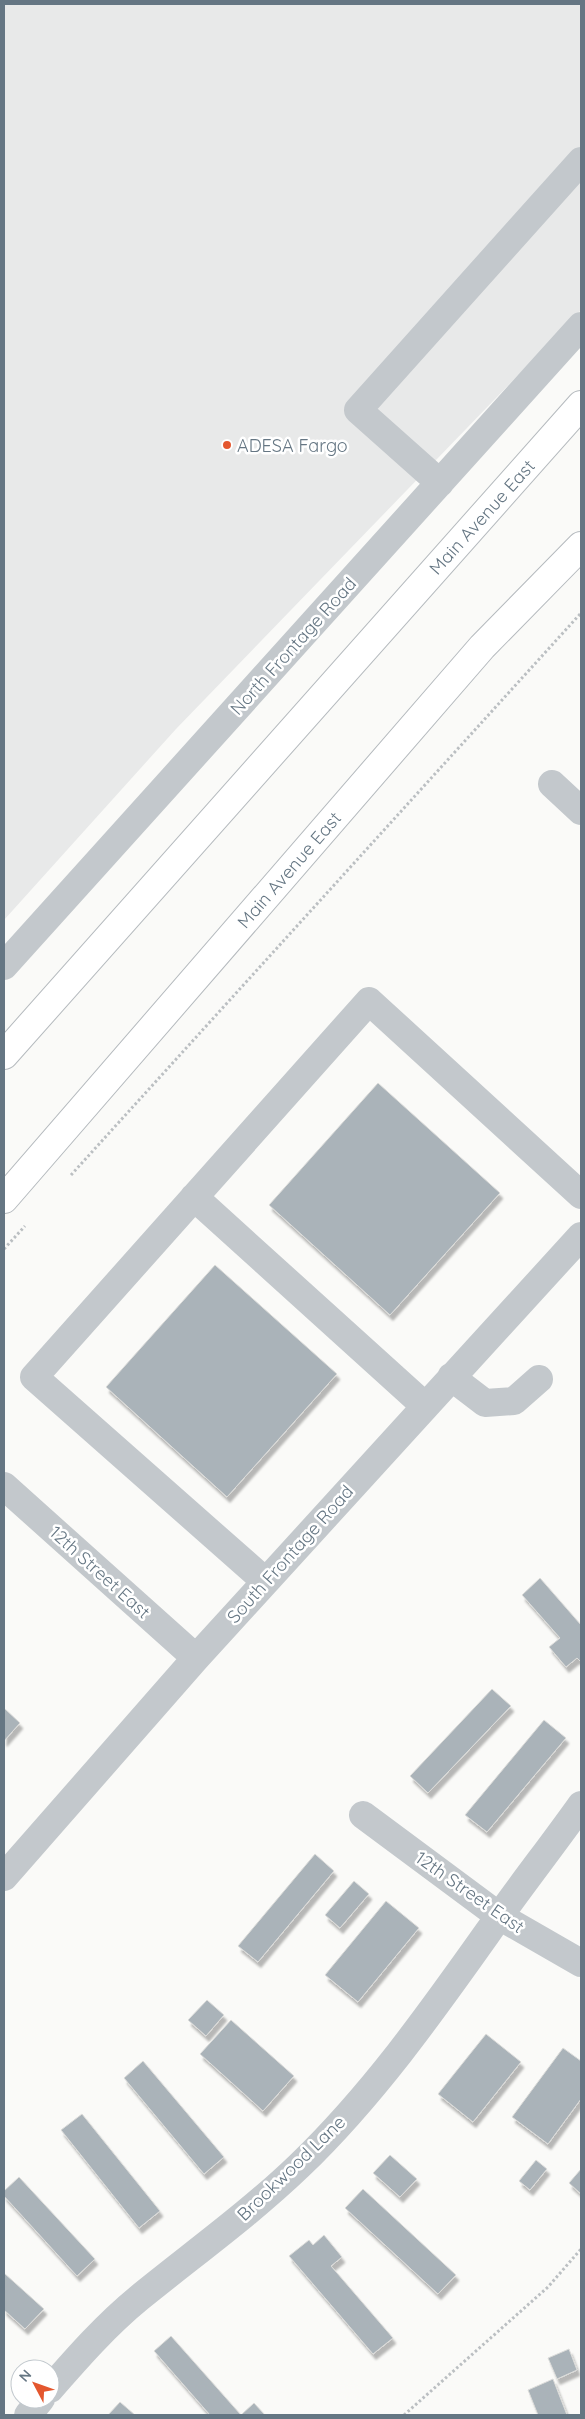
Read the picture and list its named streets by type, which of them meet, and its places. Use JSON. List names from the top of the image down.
{
  "streets": {
    "main road": ["Main Avenue East"],
    "street": [
      "North Frontage Road",
      "South Frontage Road",
      "12th Street East",
      "Brookwood Lane"
    ]
  },
  "crossings": [
    ["South Frontage Road", "12th Street East"],
    ["12th Street East", "Brookwood Lane"]
  ],
  "places": ["ADESA Fargo"],
  "north": "top left"
}
